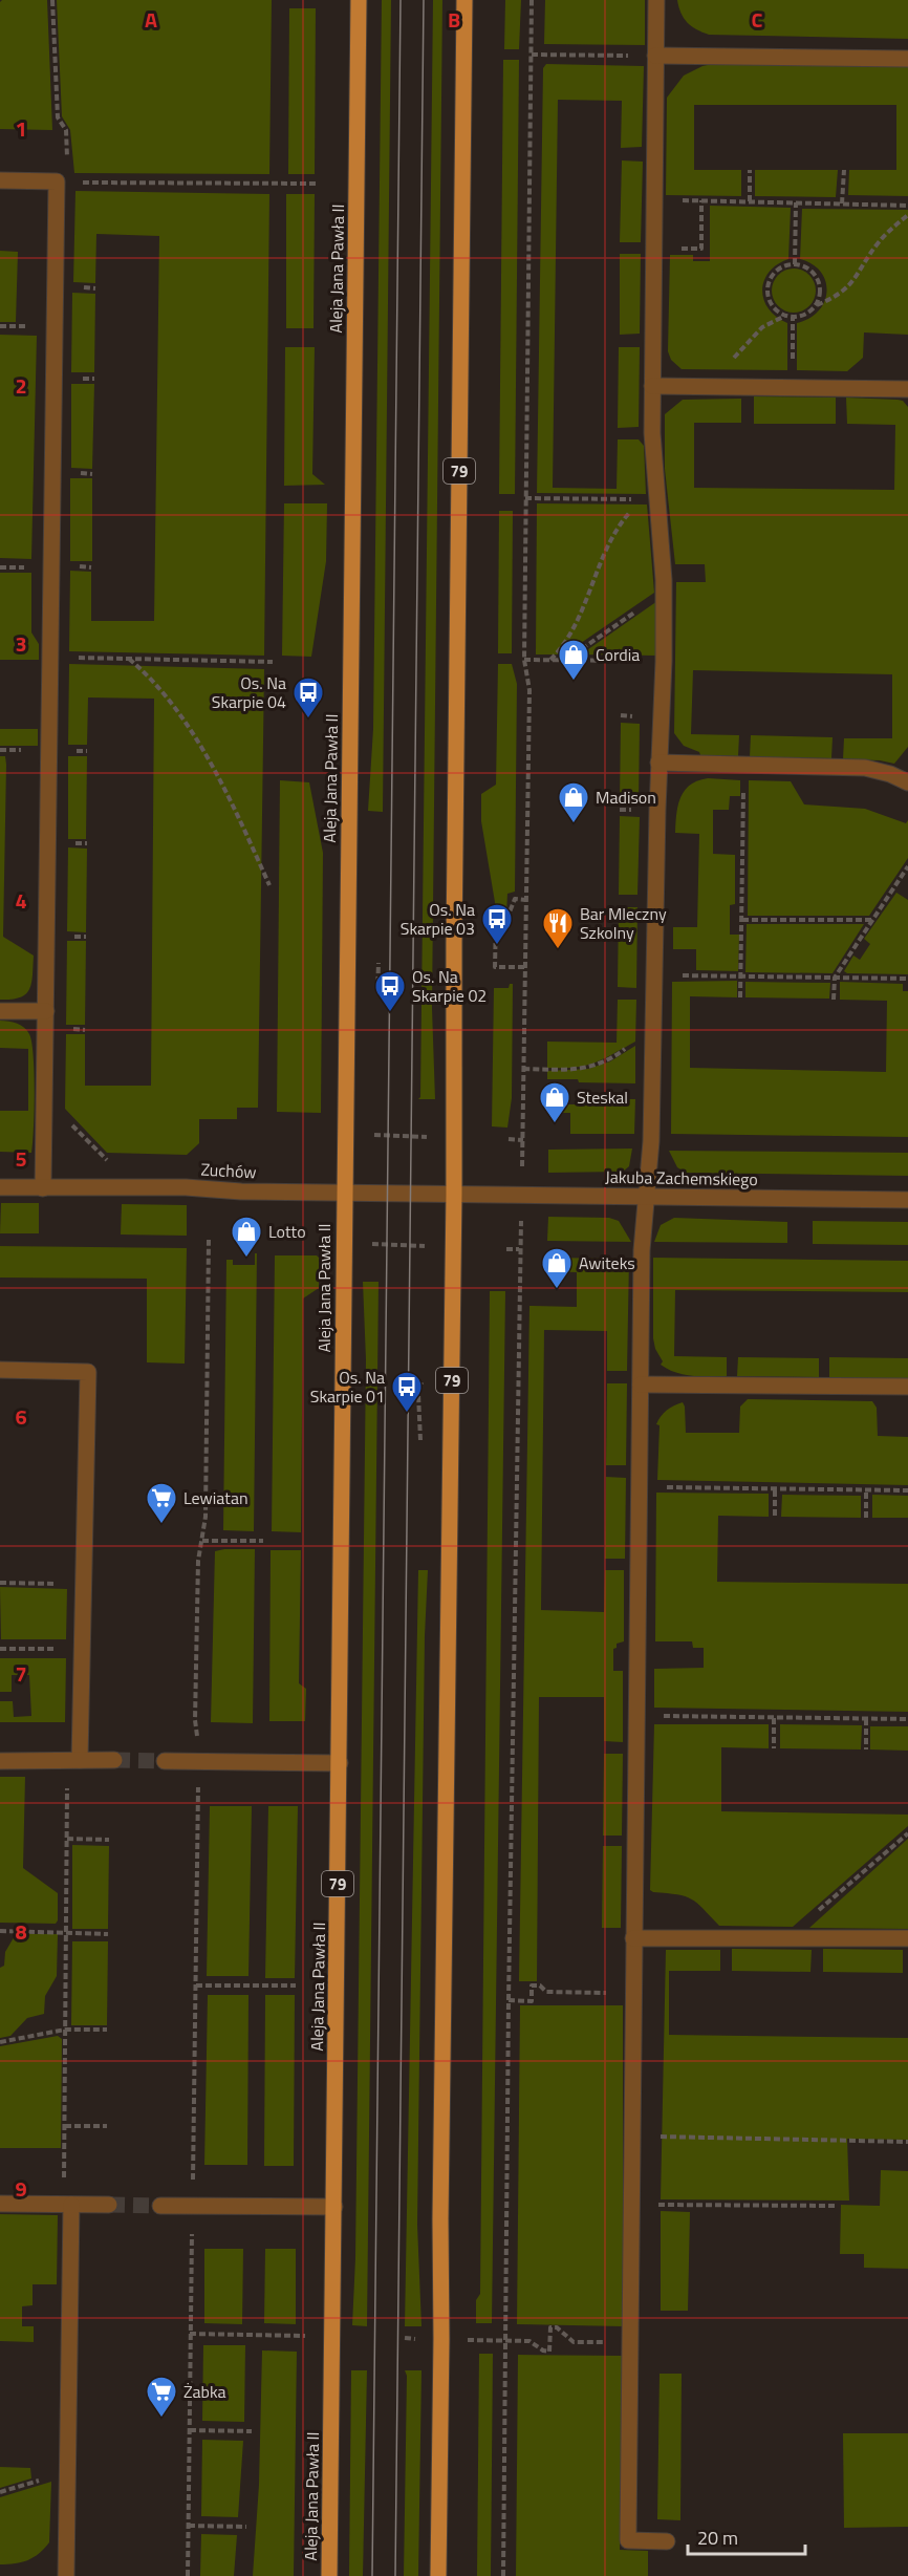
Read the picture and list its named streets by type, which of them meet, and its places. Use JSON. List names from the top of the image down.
{
  "streets": {
    "main road": ["Aleja Jana Pawła II", "79"],
    "street": ["Zuchów", "Jakuba Zachemskiego"]
  },
  "crossings": [
    ["Aleja Jana Pawła II", "Zuchów"],
    ["79", "Zuchów"],
    ["79", "Jakuba Zachemskiego"],
    ["Zuchów", "Jakuba Zachemskiego"]
  ],
  "places": {
    "shop": [
      "Cordia",
      "Madison",
      "Steskal",
      "Lotto",
      "Awiteks"
    ],
    "bus stop": [
      "Os. Na Skarpie 04",
      "Os. Na Skarpie 03",
      "Os. Na Skarpie 02",
      "Os. Na Skarpie 01"
    ],
    "restaurant": ["Bar Mleczny Szkolny"],
    "supermarket": ["Lewiatan", "Żabka"]
  },
  "scale_bar": "20 m",
  "grid": {
    "columns": ["A", "B", "C"],
    "rows": [
      "1",
      "2",
      "3",
      "4",
      "5",
      "6",
      "7",
      "8",
      "9"
    ]
  }
}
